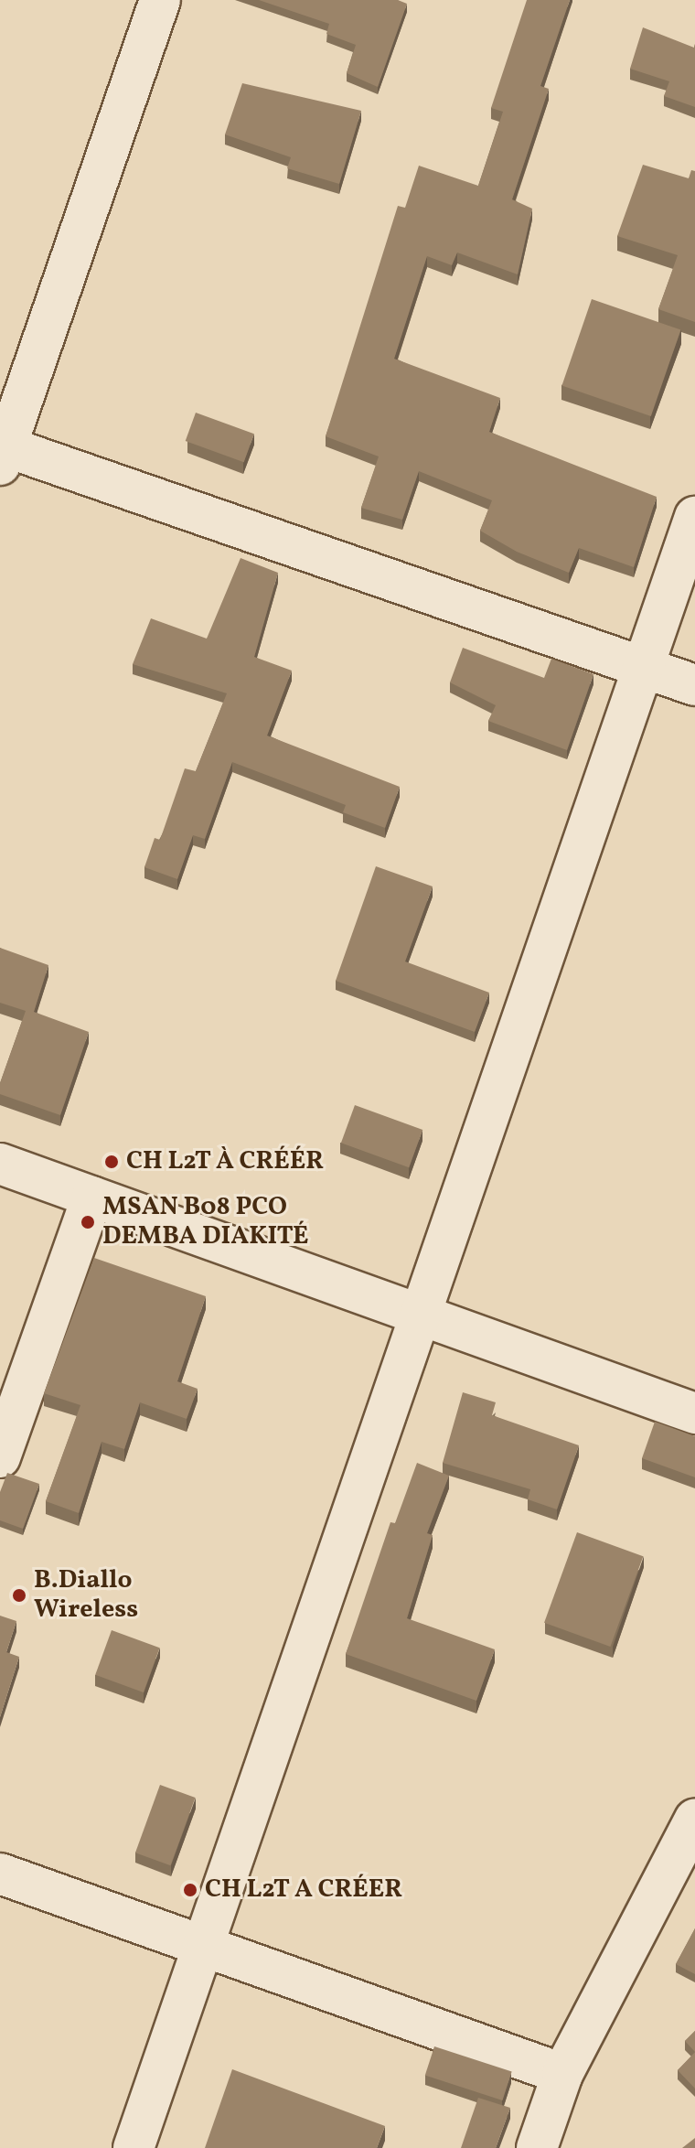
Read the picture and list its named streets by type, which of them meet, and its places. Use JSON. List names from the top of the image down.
{
  "places": [
    "CH L2T À CRÉÉR",
    "MSAN B08 PCO DEMBA DIAKITÉ",
    "B.Diallo Wireless",
    "CH L2T A CRÉER"
  ]
}
